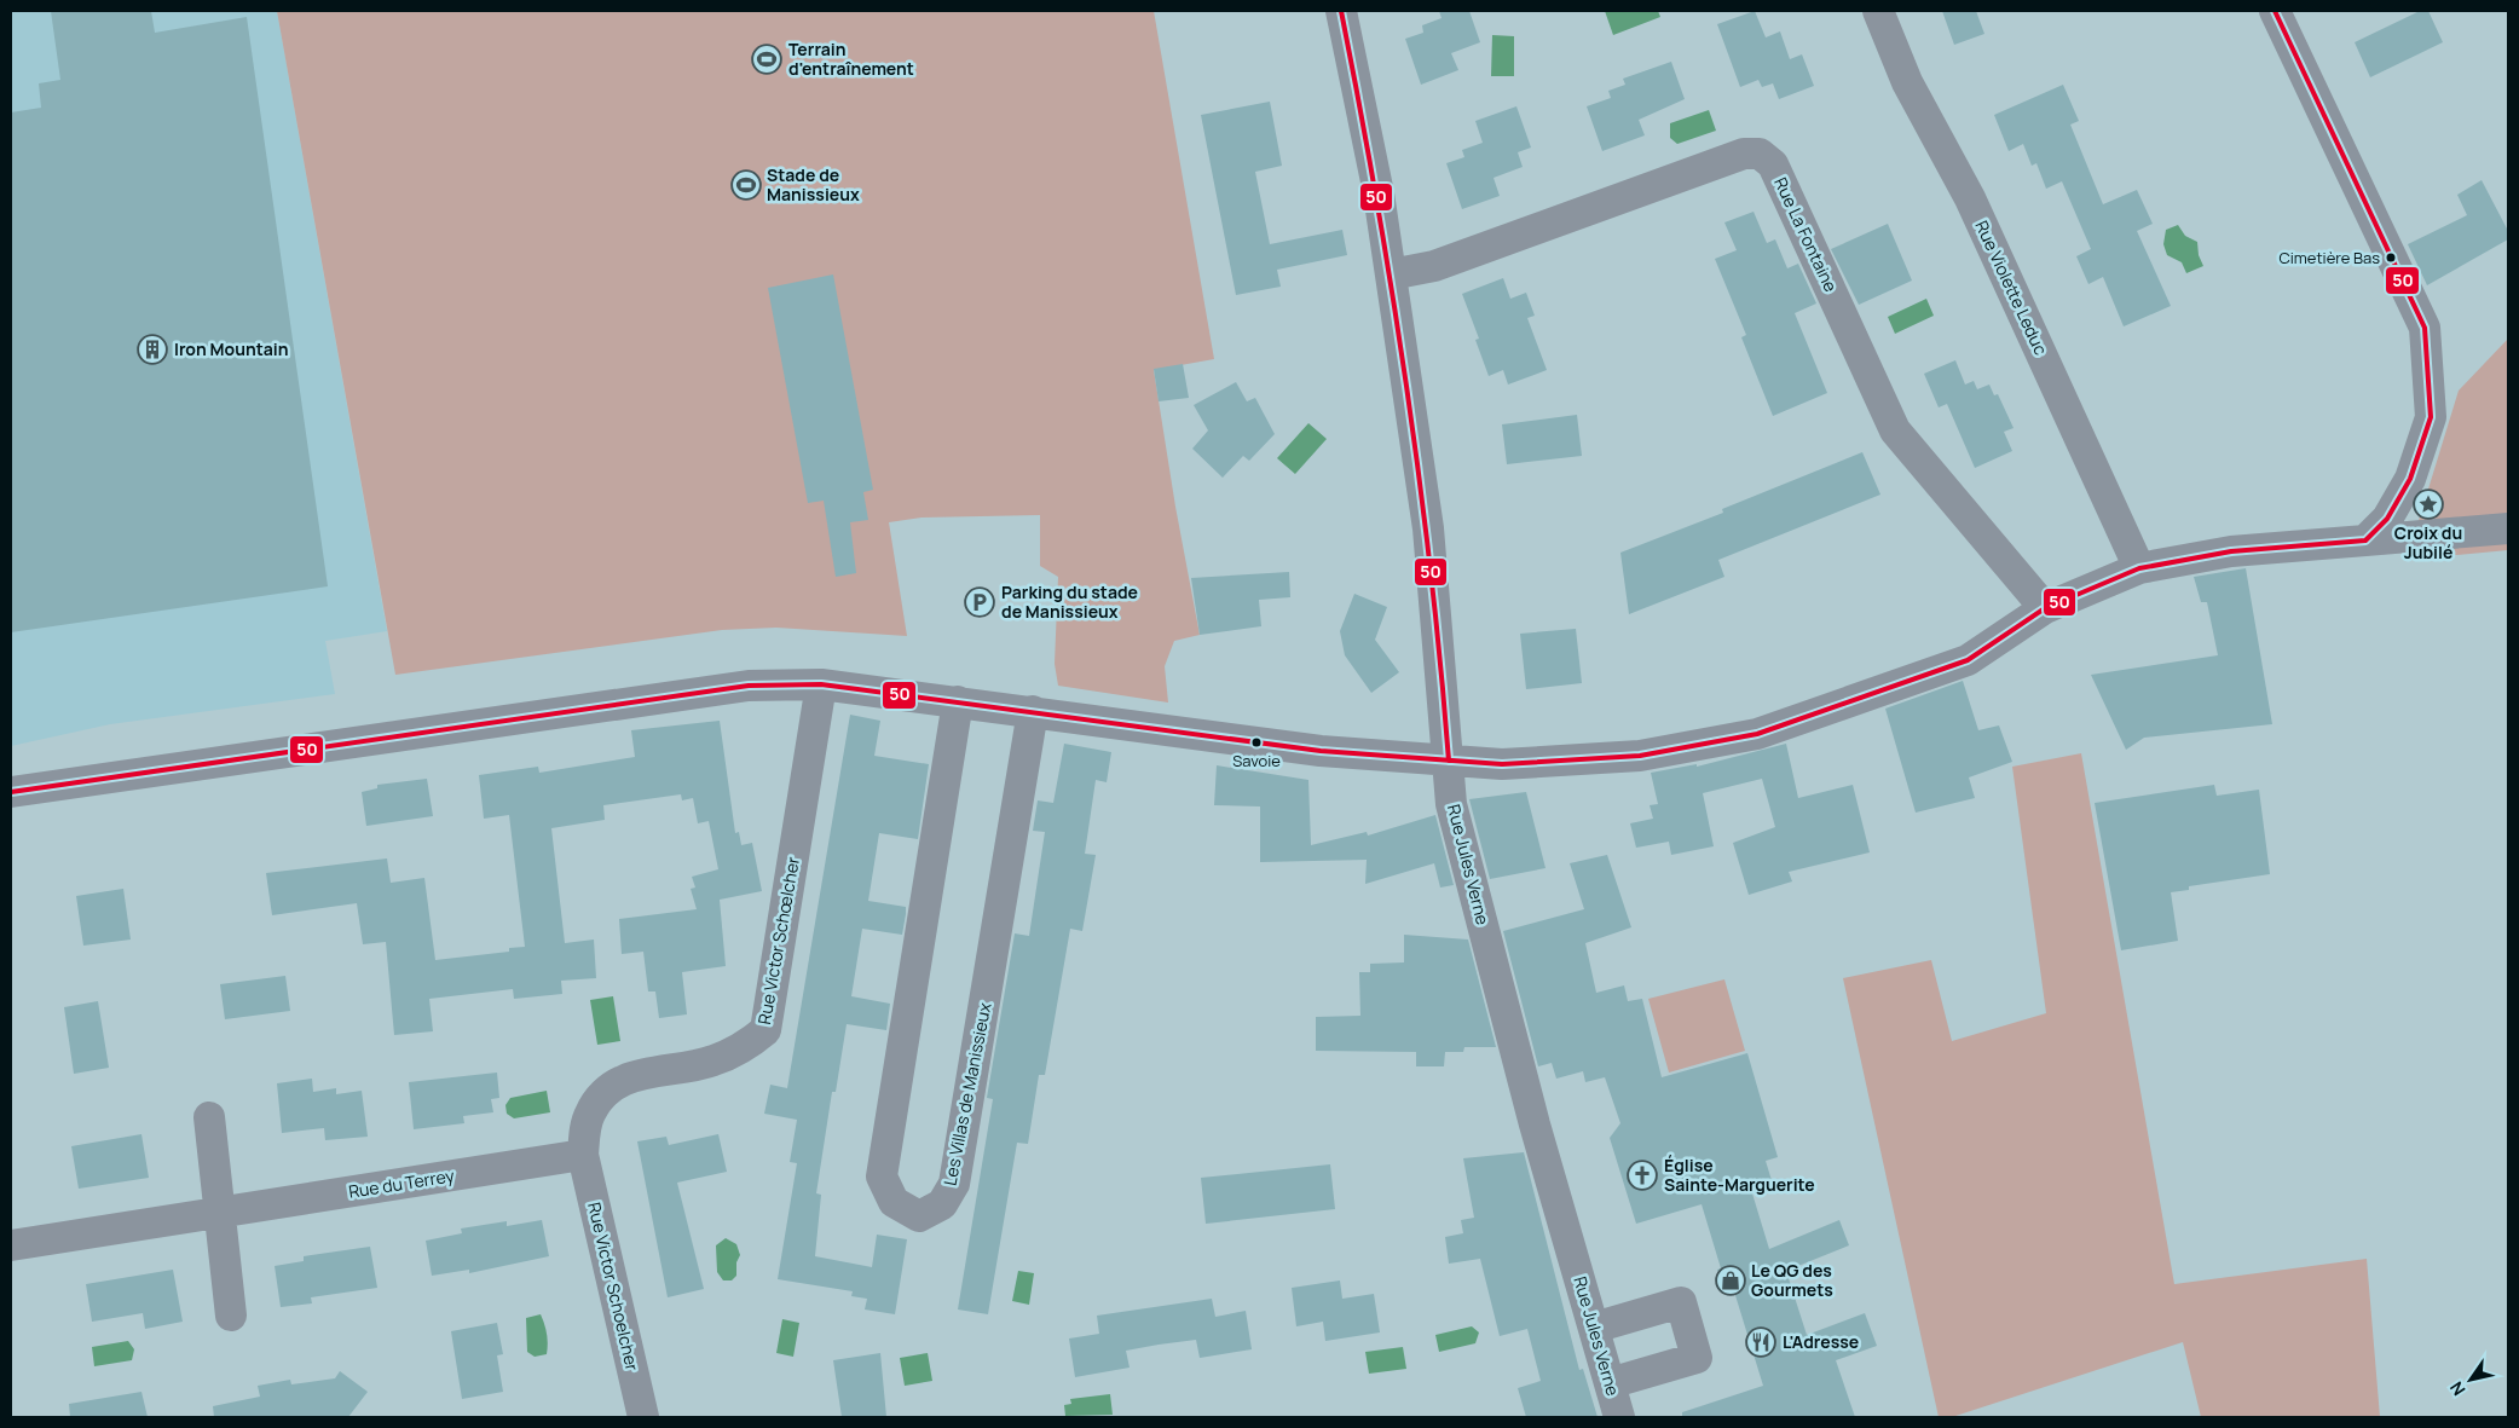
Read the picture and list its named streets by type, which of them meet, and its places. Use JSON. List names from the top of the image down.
{
  "streets": {
    "street": [
      "Rue La Fontaine",
      "Rue Violette Leduc",
      "Rue Jules Verne",
      "Rue Victor Schœlcher",
      "Les Villas de Manissieux",
      "Rue du Terrey",
      "Rue Victor Schoelcher"
    ]
  },
  "crossings": [
    ["Rue La Fontaine", "Rue Jules Verne"],
    ["Rue Victor Schœlcher", "Rue du Terrey"],
    ["Rue Victor Schœlcher", "Rue Victor Schoelcher"],
    ["Rue du Terrey", "Rue Victor Schoelcher"]
  ],
  "places": {
    "sports": ["Terrain d'entraînement", "Stade de Manissieux"],
    "other": ["Cimetière Bas", "Savoie"],
    "building": ["Iron Mountain"],
    "place": ["Croix du Jubilé"],
    "parking": ["Parking du stade de Manissieux"],
    "church": ["Église Sainte-Marguerite"],
    "shop": ["Le QG des Gourmets"],
    "restaurant": ["L'Adresse"]
  },
  "lines": ["transit line 50"],
  "north": "bottom left"
}
